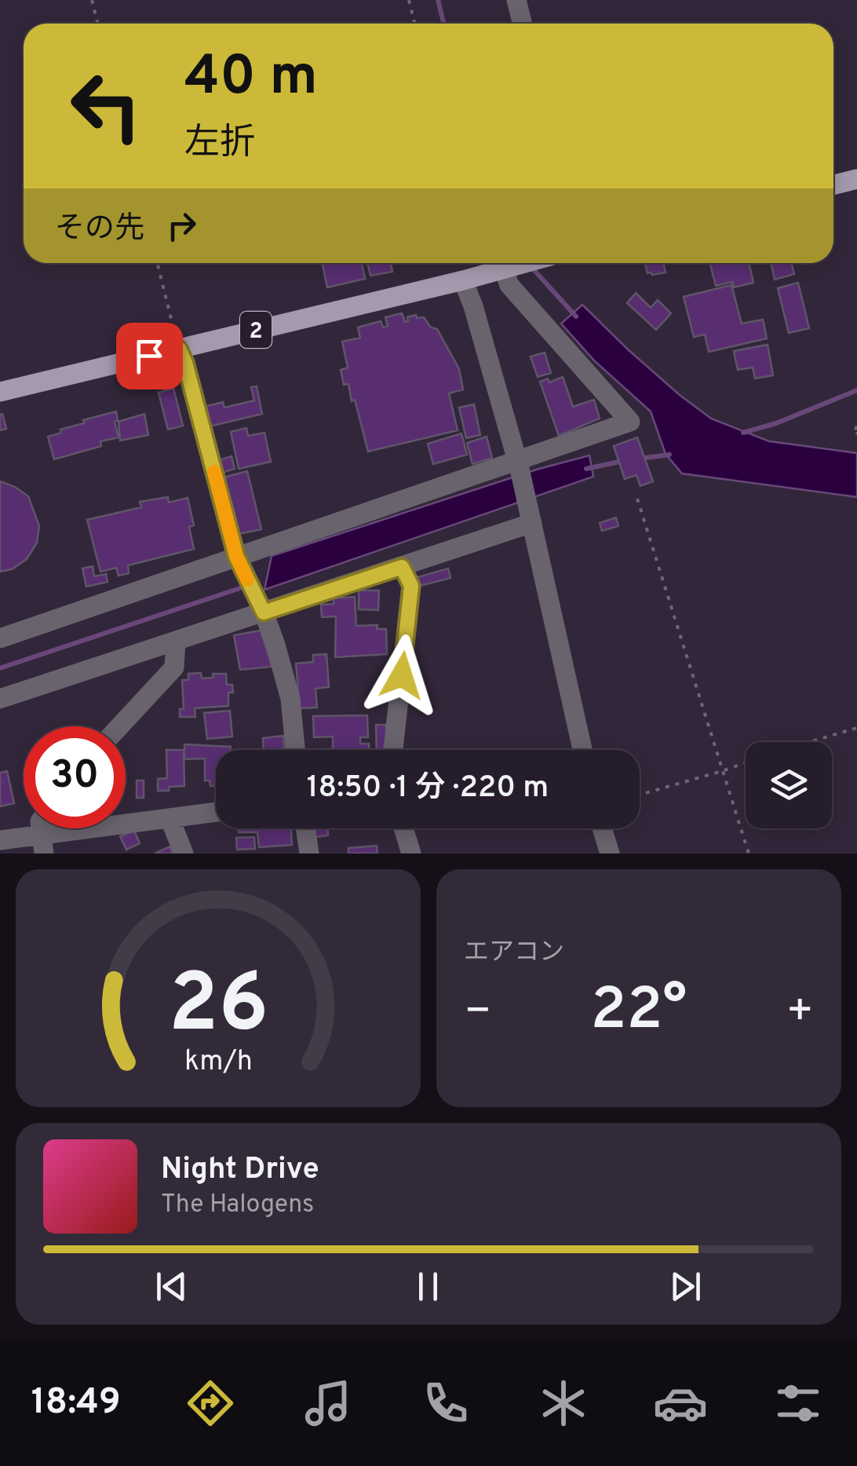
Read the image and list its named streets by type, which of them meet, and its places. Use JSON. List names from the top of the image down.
{
  "streets": {
    "main road": ["2"]
  },
  "page": {
    "turn": ["40 m", "左折"],
    "then": "その先",
    "limit": "30",
    "trip": "18:50 · 1 分 · 220 m",
    "tile": "エアコン",
    "heat": ["−", "22°", "+"],
    "song": ["Night Drive", "The Halogens"],
    "tabs": "18:49",
    "gauge": ["26", "km/h"]
  }
}
